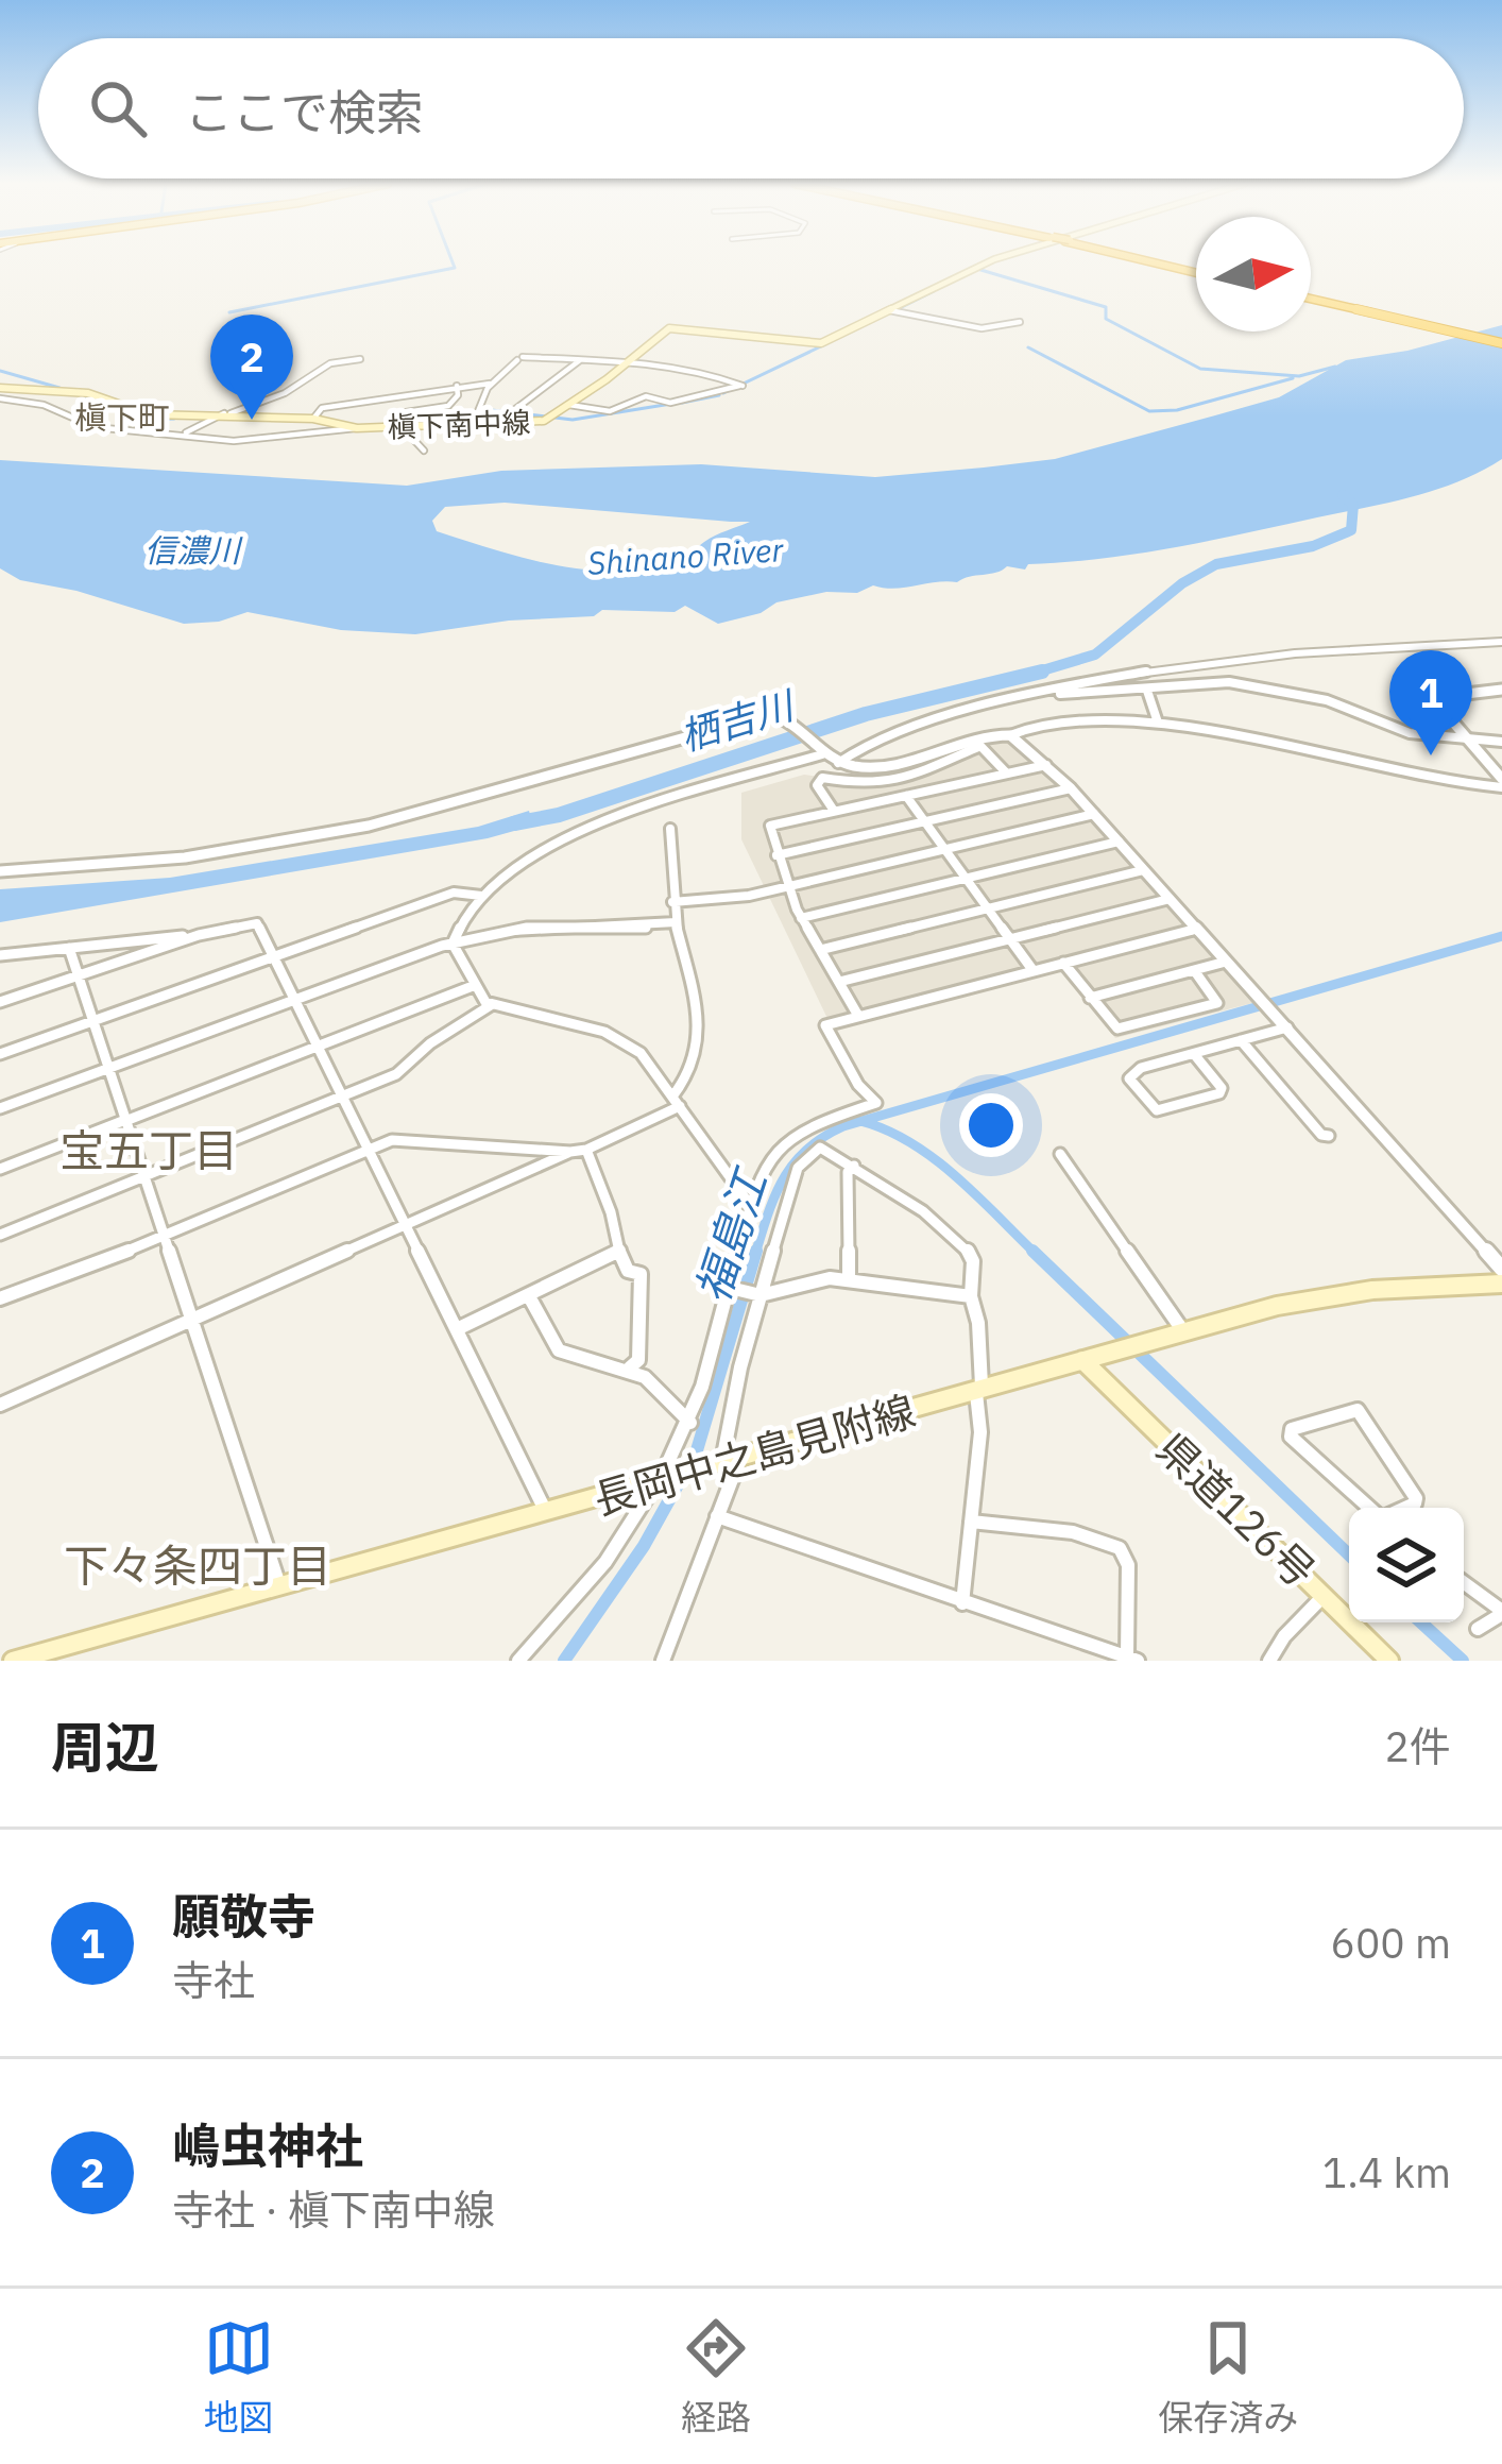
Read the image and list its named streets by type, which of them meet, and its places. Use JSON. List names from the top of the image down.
{
  "streets": {
    "main road": ["槇下南中線", "長岡中之島見附線", "県道126号"]
  },
  "crossings": [
    ["長岡中之島見附線", "県道126号"]
  ],
  "districts": ["槇下町", "宝五丁目", "下々条四丁目"],
  "water": [
    "信濃川",
    "Shinano River",
    "栖吉川",
    "福島江"
  ],
  "north": "right",
  "page": {
    "search": "ここで検索",
    "pins": ["2", "1"],
    "heading": ["周辺", "2件"],
    "list": [
      {
        "mark": "1",
        "name": "願敬寺",
        "note": "寺社",
        "value": "600 m"
      },
      {
        "mark": "2",
        "name": "嶋虫神社",
        "note": "寺社 · 槇下南中線",
        "value": "1.4 km"
      }
    ],
    "nav": ["地図", "経路", "保存済み"]
  }
}
